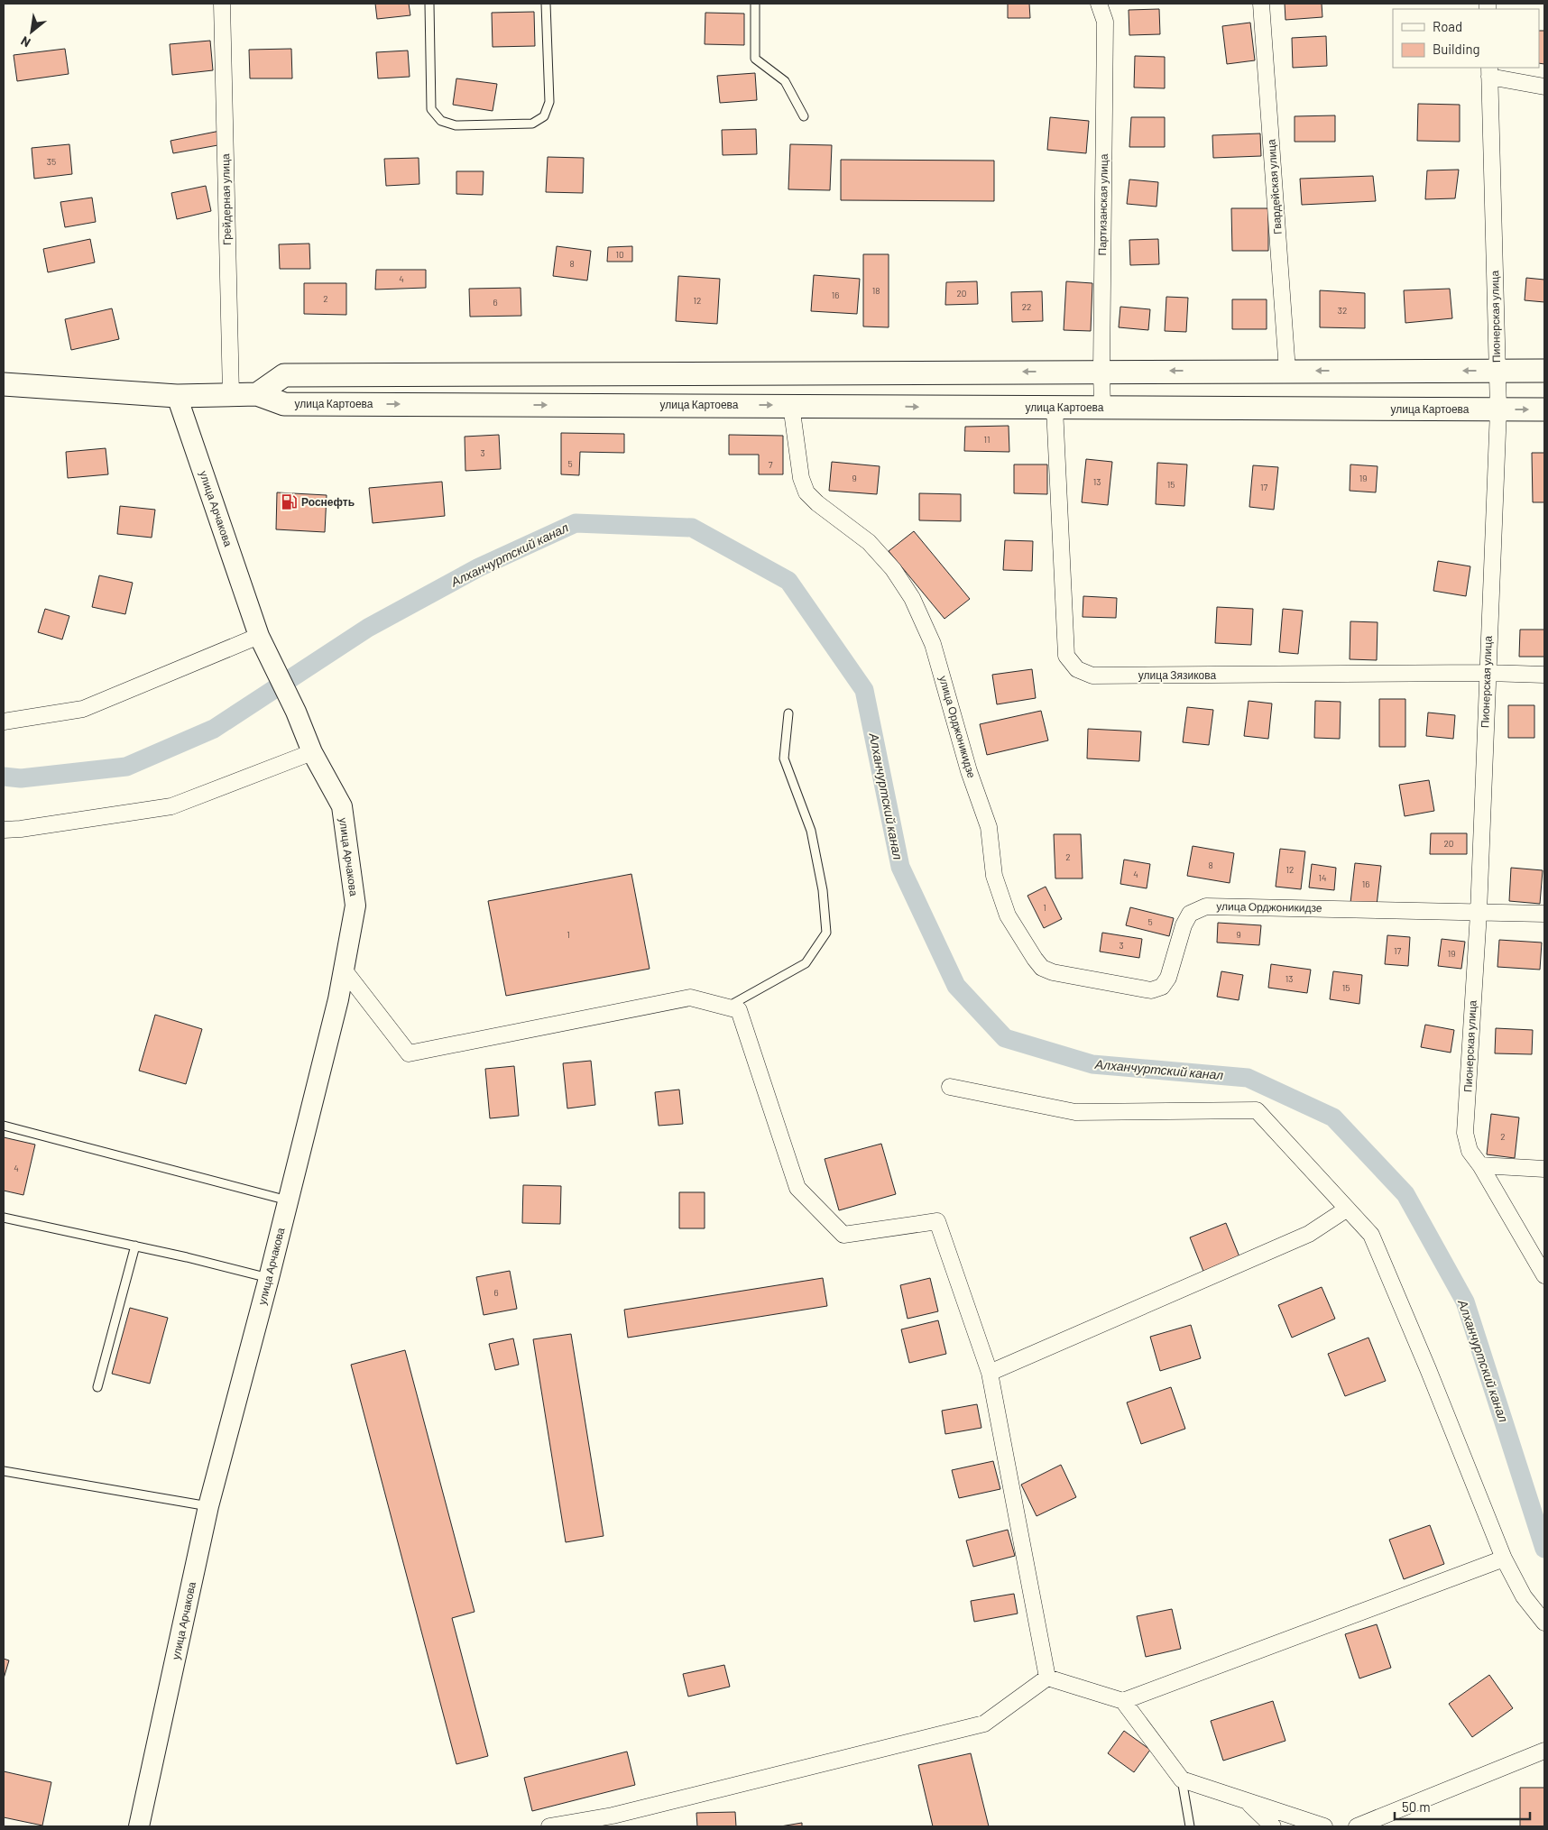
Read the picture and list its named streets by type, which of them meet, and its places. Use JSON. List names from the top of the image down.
{
  "streets": {
    "main road": ["улица Картоева"],
    "street": [
      "Гвардейская улица",
      "Грейдерная улица",
      "Партизанская улица",
      "Пионерская улица",
      "улица Арчакова",
      "улица Зязикова",
      "улица Орджоникидзе"
    ]
  },
  "crossings": [
    ["Партизанская улица", "улица Картоева"],
    ["Пионерская улица", "улица Картоева"],
    ["Пионерская улица", "улица Зязикова"],
    ["Пионерская улица", "улица Орджоникидзе"],
    ["улица Картоева", "улица Зязикова"],
    ["улица Картоева", "улица Орджоникидзе"]
  ],
  "water": ["Алханчуртский канал"],
  "places": {
    "fuel station": ["Роснефть"]
  },
  "house_numbers": [
    "35",
    "10",
    "8",
    "4",
    "18",
    "20",
    "16",
    "2",
    "12",
    "6",
    "22",
    "32",
    "11",
    "3",
    "5",
    "7",
    "9",
    "19",
    "13",
    "15",
    "17",
    "20",
    "2",
    "8",
    "12",
    "4",
    "14",
    "16",
    "1",
    "5",
    "1",
    "9",
    "3",
    "17",
    "19",
    "13",
    "15",
    "2",
    "4",
    "6"
  ],
  "legend": ["Road", "Building"],
  "scale_bar": "50 m",
  "north": "bottom left"
}
